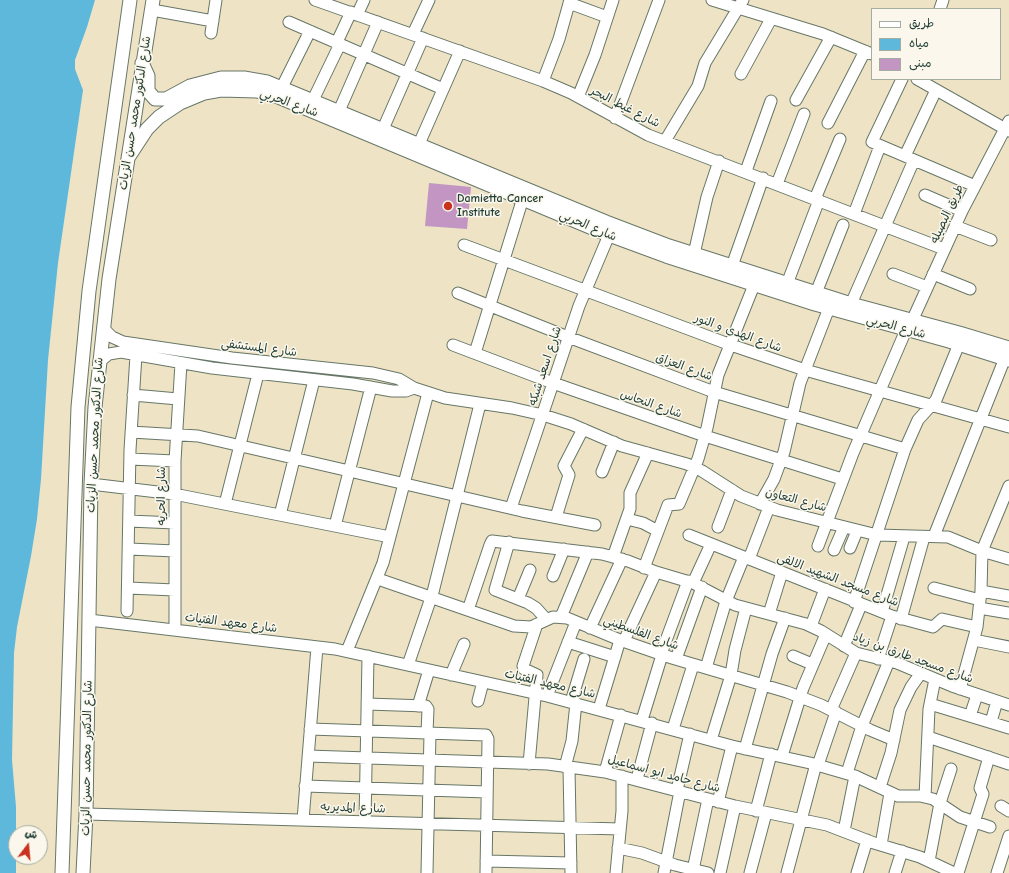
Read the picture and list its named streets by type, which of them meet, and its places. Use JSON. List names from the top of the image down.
{
  "streets": {
    "street": [
      "شارع الحربي",
      "شارع غيط البحر",
      "شارع الدكتور محمد حسن الزيات",
      "طريق البصيله",
      "شارع الهدى و النور",
      "شارع المستشفى",
      "شارع اسعد شبكه",
      "شارع العزاق",
      "شارع النحاس",
      "شارع الحريه",
      "شارع التعاون",
      "شارع مسجد الشهيد الالفى",
      "شارع معهد الفتيات",
      "شارع الفلسطيني",
      "شارع مسجد طارق بن زياد",
      "شارع حامد ابو اسماعيل",
      "شارع المديريه"
    ]
  },
  "crossings": [
    ["شارع الحربي", "شارع الدكتور محمد حسن الزيات"],
    ["شارع الحربي", "طريق البصيله"],
    ["شارع الحربي", "شارع اسعد شبكه"],
    ["شارع غيط البحر", "طريق البصيله"],
    ["شارع الدكتور محمد حسن الزيات", "شارع المستشفى"],
    ["شارع الدكتور محمد حسن الزيات", "شارع معهد الفتيات"],
    ["شارع الدكتور محمد حسن الزيات", "شارع المديريه"],
    ["طريق البصيله", "شارع الهدى و النور"],
    ["طريق البصيله", "شارع العزاق"],
    ["طريق البصيله", "شارع النحاس"],
    ["طريق البصيله", "شارع التعاون"],
    ["شارع الهدى و النور", "شارع اسعد شبكه"],
    ["شارع المستشفى", "شارع اسعد شبكه"],
    ["شارع المستشفى", "شارع الحريه"],
    ["شارع المستشفى", "شارع التعاون"],
    ["شارع اسعد شبكه", "شارع العزاق"],
    ["شارع اسعد شبكه", "شارع النحاس"],
    ["شارع اسعد شبكه", "شارع التعاون"],
    ["شارع الحريه", "شارع معهد الفتيات"],
    ["شارع الفلسطيني", "شارع مسجد طارق بن زياد"]
  ],
  "places": ["Damietta Cancer Institute"],
  "legend": ["طريق", "مياه", "مبنى"],
  "north": "top"
}
